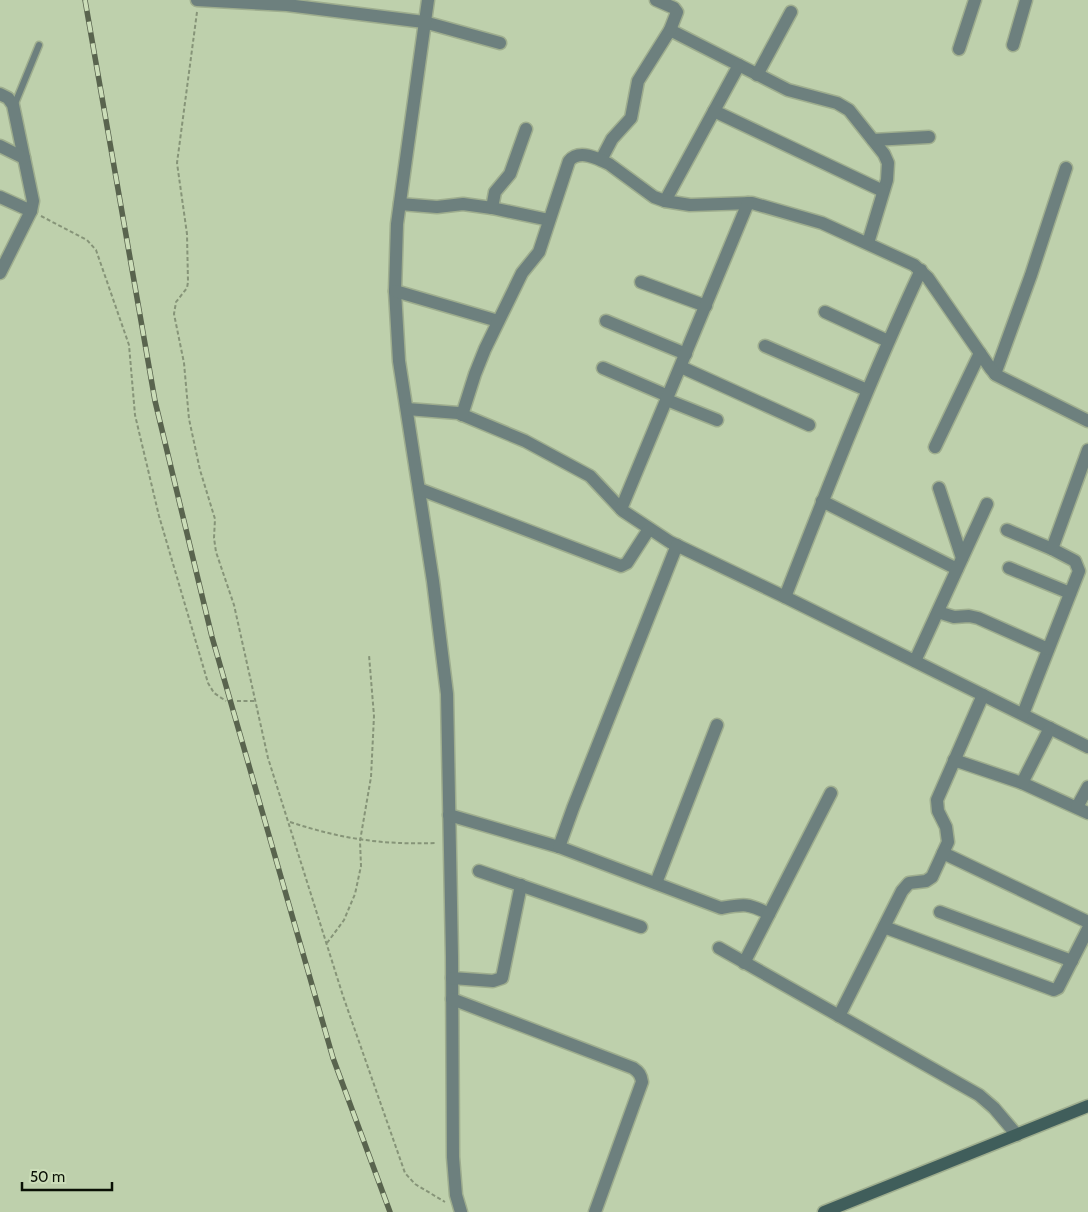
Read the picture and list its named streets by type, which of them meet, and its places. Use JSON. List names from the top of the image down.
{
  "scale_bar": "50 m"
}
